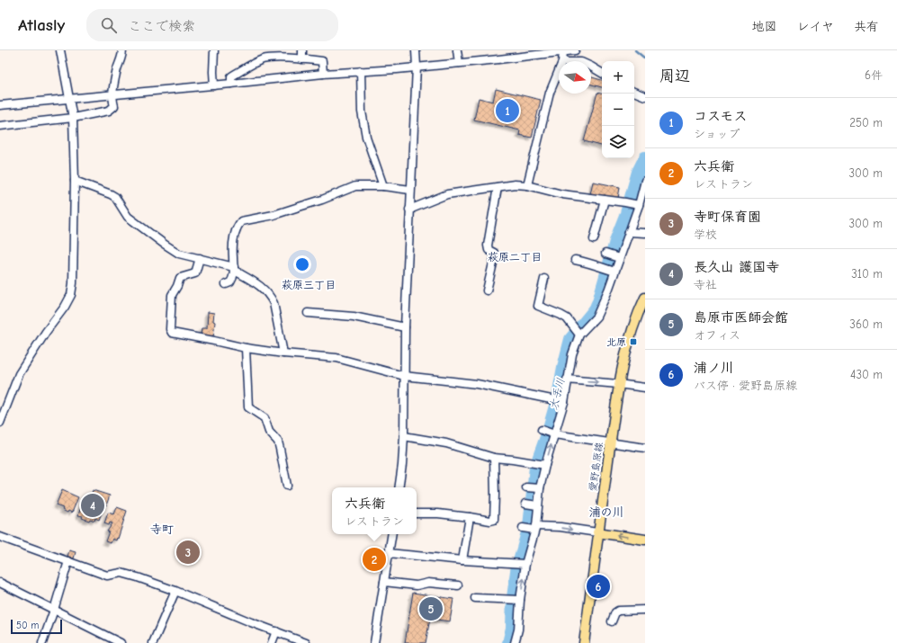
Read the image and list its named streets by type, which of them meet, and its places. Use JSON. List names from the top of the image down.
{
  "streets": {
    "main road": ["愛野島原線"]
  },
  "districts": [
    "萩原二丁目",
    "萩原三丁目",
    "浦の川",
    "寺町"
  ],
  "water": ["大手川"],
  "places": {
    "transit": ["北原"]
  },
  "scale_bar": "50 m",
  "north": "right",
  "page": {
    "header": "Atlasly",
    "search": "ここで検索",
    "nav": ["地図", "レイヤ", "共有"],
    "heading": ["周辺", "6件"],
    "map_buttons": ["+", "−"],
    "pins": [
      "1",
      "4",
      "3",
      "2",
      "6",
      "5"
    ],
    "list": [
      {
        "mark": "1",
        "name": "コスモス",
        "note": "ショップ",
        "value": "250 m"
      },
      {
        "mark": "2",
        "name": "六兵衛",
        "note": "レストラン",
        "value": "300 m"
      },
      {
        "mark": "3",
        "name": "寺町保育園",
        "note": "学校",
        "value": "300 m"
      },
      {
        "mark": "4",
        "name": "長久山 護国寺",
        "note": "寺社",
        "value": "310 m"
      },
      {
        "mark": "5",
        "name": "島原市医師会館",
        "note": "オフィス",
        "value": "360 m"
      },
      {
        "mark": "6",
        "name": "浦ノ川",
        "note": "バス停 · 愛野島原線",
        "value": "430 m"
      }
    ],
    "popup": ["六兵衛", "レストラン"],
    "scale": "50 m"
  }
}
